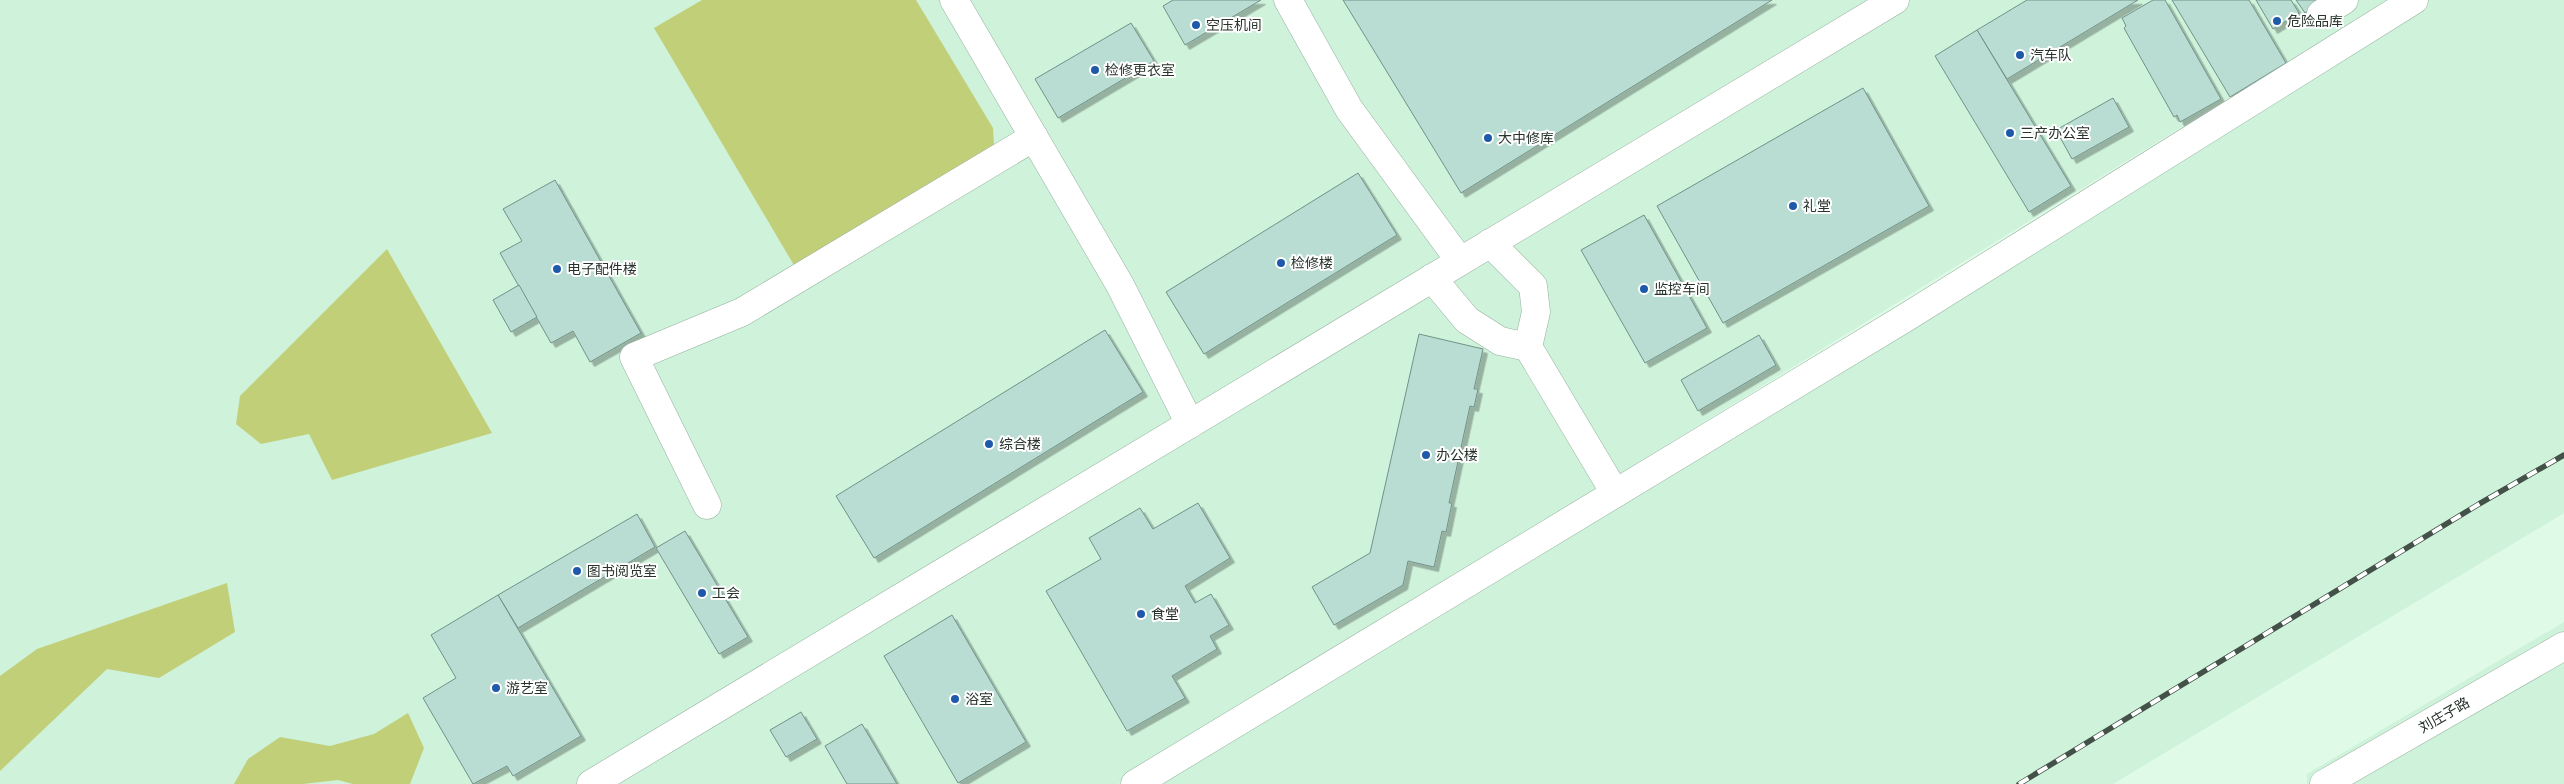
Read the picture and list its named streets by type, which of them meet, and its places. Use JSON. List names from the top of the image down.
{
  "streets": {
    "street": ["刘庄子路"]
  },
  "places": [
    "危险品库",
    "空压机间",
    "汽车队",
    "检修更衣室",
    "三产办公室",
    "大中修库",
    "礼堂",
    "检修楼",
    "电子配件楼",
    "监控车间",
    "综合楼",
    "办公楼",
    "图书阅览室",
    "工会",
    "食堂",
    "游艺室",
    "浴室"
  ]
}
